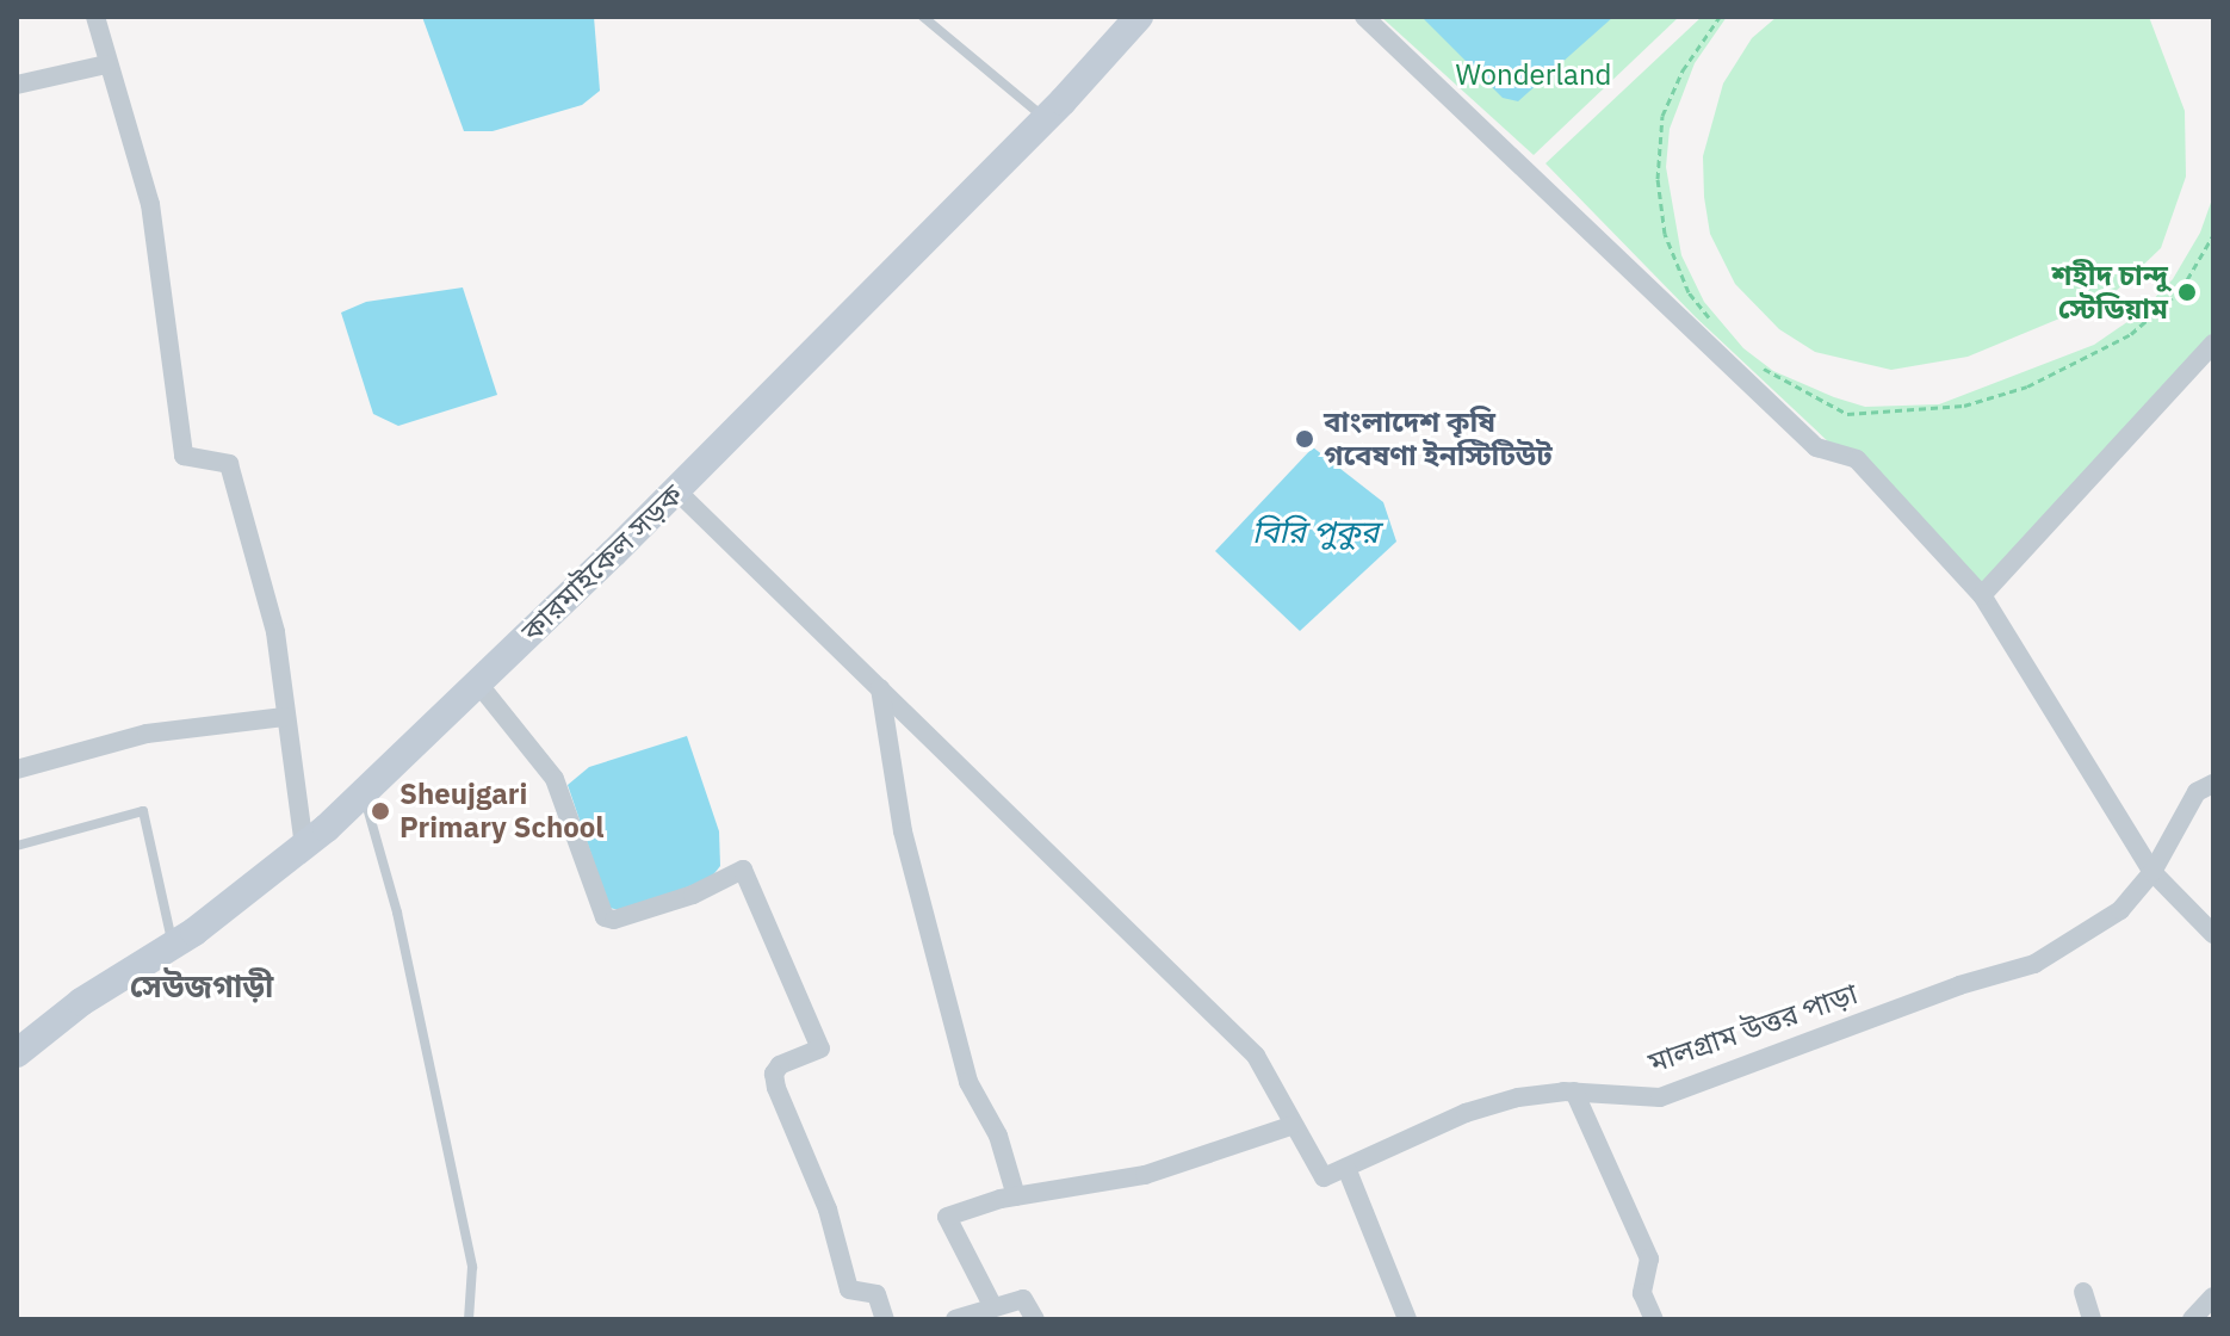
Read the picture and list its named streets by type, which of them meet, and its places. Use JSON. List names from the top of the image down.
{
  "streets": {
    "street": ["কারমাইকেল সড়ক", "মালগ্রাম উত্তর পাড়া"]
  },
  "districts": ["সেউজগাড়ী"],
  "water": ["বিরি পুকুর"],
  "parks": ["Wonderland"],
  "places": ["শহীদ চান্দু স্টেডিয়াম", "বাংলাদেশ কৃষি গবেষণা ইনস্টিটিউট", "Sheujgari Primary School"]
}
